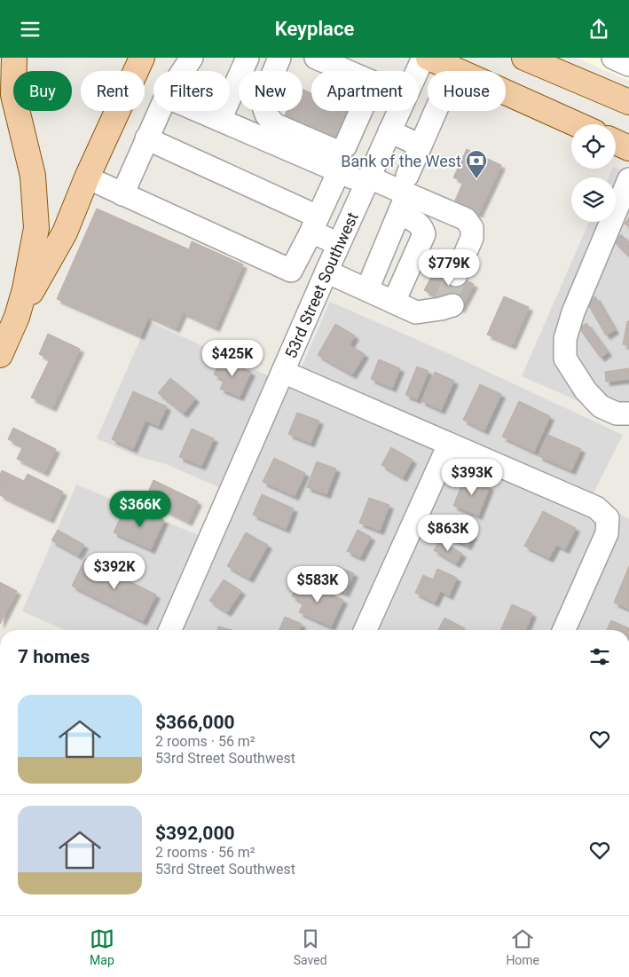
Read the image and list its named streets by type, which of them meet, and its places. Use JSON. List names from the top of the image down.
{
  "streets": {
    "street": ["53rd Street Southwest"]
  },
  "places": {
    "bank": ["Bank of the West"]
  },
  "page": {
    "header": "Keyplace",
    "chip": [
      "Buy",
      "Rent",
      "Filters",
      "New",
      "Apartment",
      "House"
    ],
    "price": [
      "$779K",
      "$425K",
      "$393K",
      "$366K",
      "$863K",
      "$392K",
      "$583K"
    ],
    "heading": "7 homes",
    "list": [
      {
        "name": "$366,000",
        "note": "2 rooms · 56 m² · 53rd Street Southwest"
      },
      {
        "name": "$392,000",
        "note": "2 rooms · 56 m² · 53rd Street Southwest"
      }
    ],
    "tabs": ["Map", "Saved", "Home"]
  }
}
